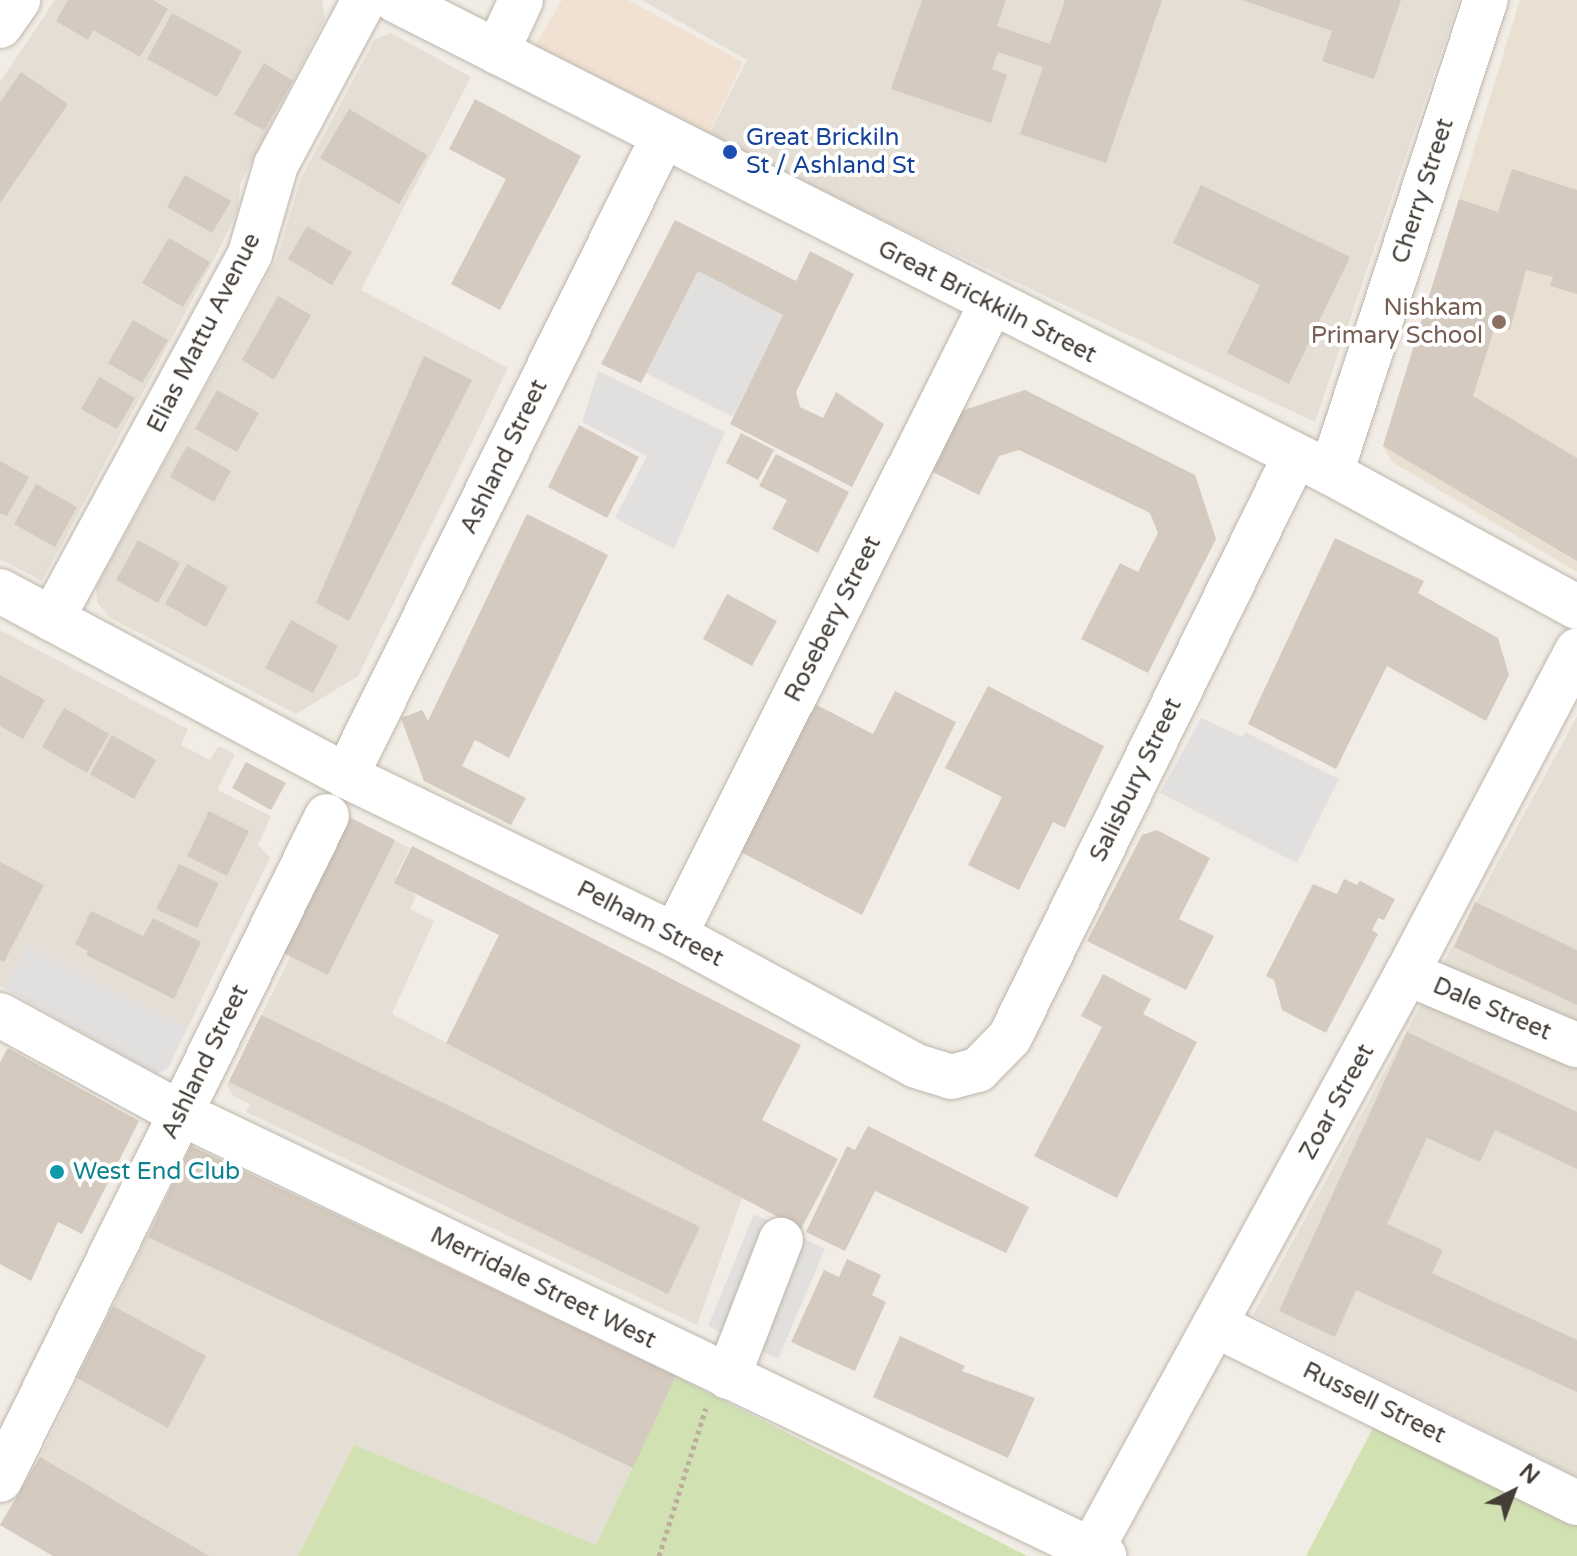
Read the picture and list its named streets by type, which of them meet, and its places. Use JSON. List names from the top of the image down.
{
  "streets": {
    "street": [
      "Cherry Street",
      "Great Brickkiln Street",
      "Elias Mattu Avenue",
      "Ashland Street",
      "Rosebery Street",
      "Salisbury Street",
      "Pelham Street",
      "Dale Street",
      "Zoar Street",
      "Merridale Street West",
      "Russell Street"
    ]
  },
  "crossings": [
    ["Cherry Street", "Great Brickkiln Street"],
    ["Cherry Street", "Salisbury Street"],
    ["Great Brickkiln Street", "Ashland Street"],
    ["Great Brickkiln Street", "Rosebery Street"],
    ["Great Brickkiln Street", "Salisbury Street"],
    ["Ashland Street", "Pelham Street"],
    ["Ashland Street", "Merridale Street West"],
    ["Rosebery Street", "Pelham Street"],
    ["Salisbury Street", "Pelham Street"],
    ["Dale Street", "Zoar Street"],
    ["Zoar Street", "Merridale Street West"],
    ["Zoar Street", "Russell Street"]
  ],
  "places": ["Great Brickiln St / Ashland St", "Nishkam Primary School", "West End Club"],
  "north": "top right"
}
